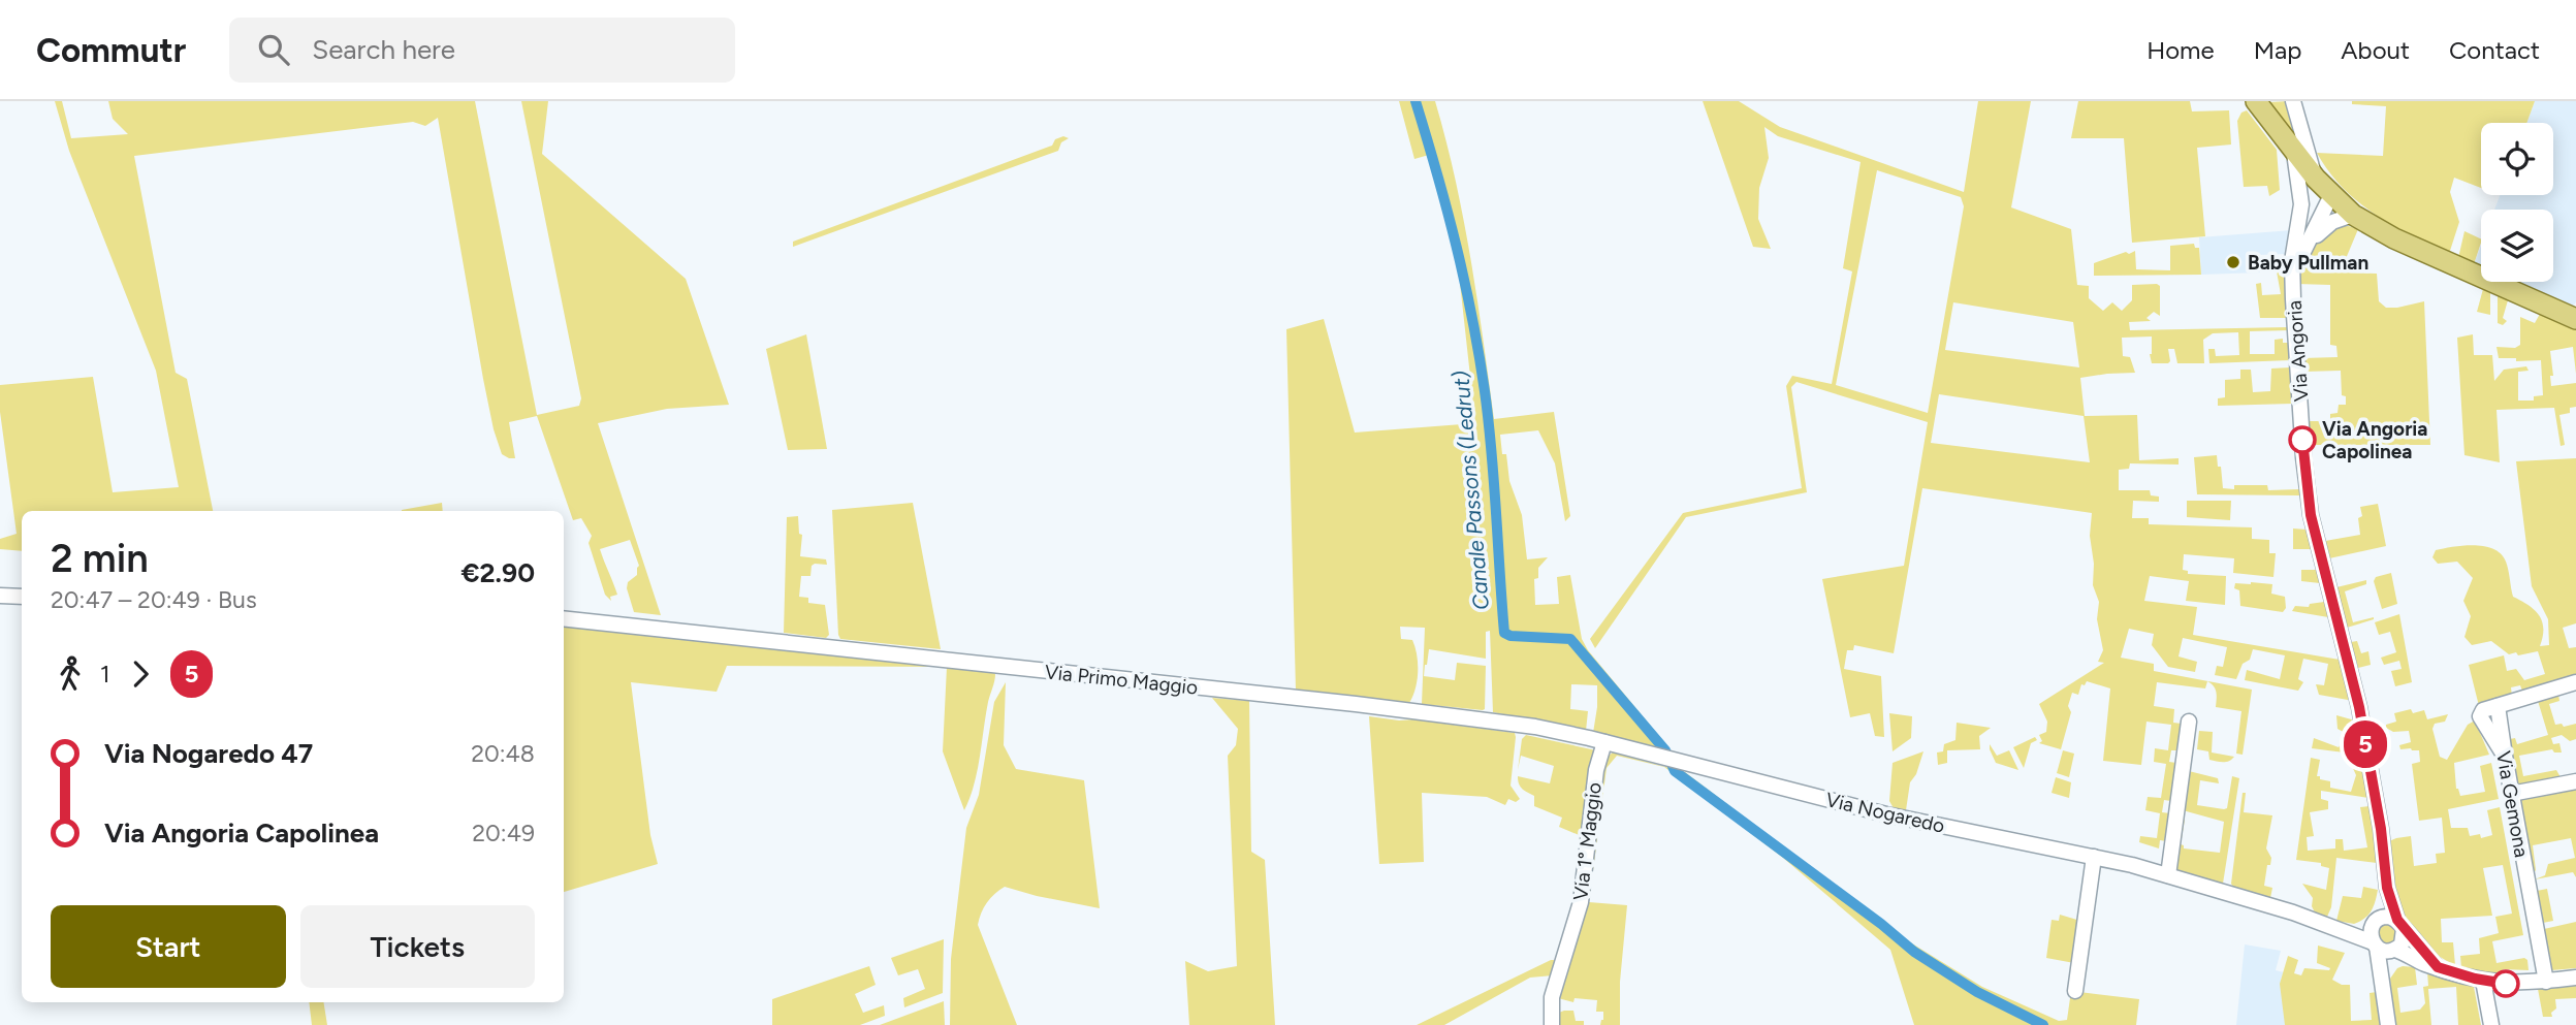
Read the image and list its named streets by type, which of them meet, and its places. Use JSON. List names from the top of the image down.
{
  "streets": {
    "street": [
      "Via Angoria",
      "Via Primo Maggio",
      "Via Gemona",
      "Via Nogaredo",
      "Via 1° Maggio"
    ]
  },
  "crossings": [
    ["Via Angoria", "Via Nogaredo"],
    ["Via Primo Maggio", "Via Nogaredo"],
    ["Via Primo Maggio", "Via 1° Maggio"]
  ],
  "water": ["Canale Passons (Ledrut)"],
  "places": ["Baby Pullman", "Via Angoria Capolinea"],
  "lines": ["bus line 5"],
  "page": {
    "header": "Commutr",
    "search": "Search here",
    "nav": [
      "Home",
      "Map",
      "About",
      "Contact"
    ],
    "on_map": "5",
    "heading": ["2 min", "20:47 – 20:49 · Bus", "€2.90"],
    "legs": ["1", "5"],
    "list": [
      {
        "name": "Via Nogaredo 47",
        "value": "20:48"
      },
      {
        "name": "Via Angoria Capolinea",
        "value": "20:49"
      }
    ],
    "buttons": ["Start", "Tickets"]
  }
}
